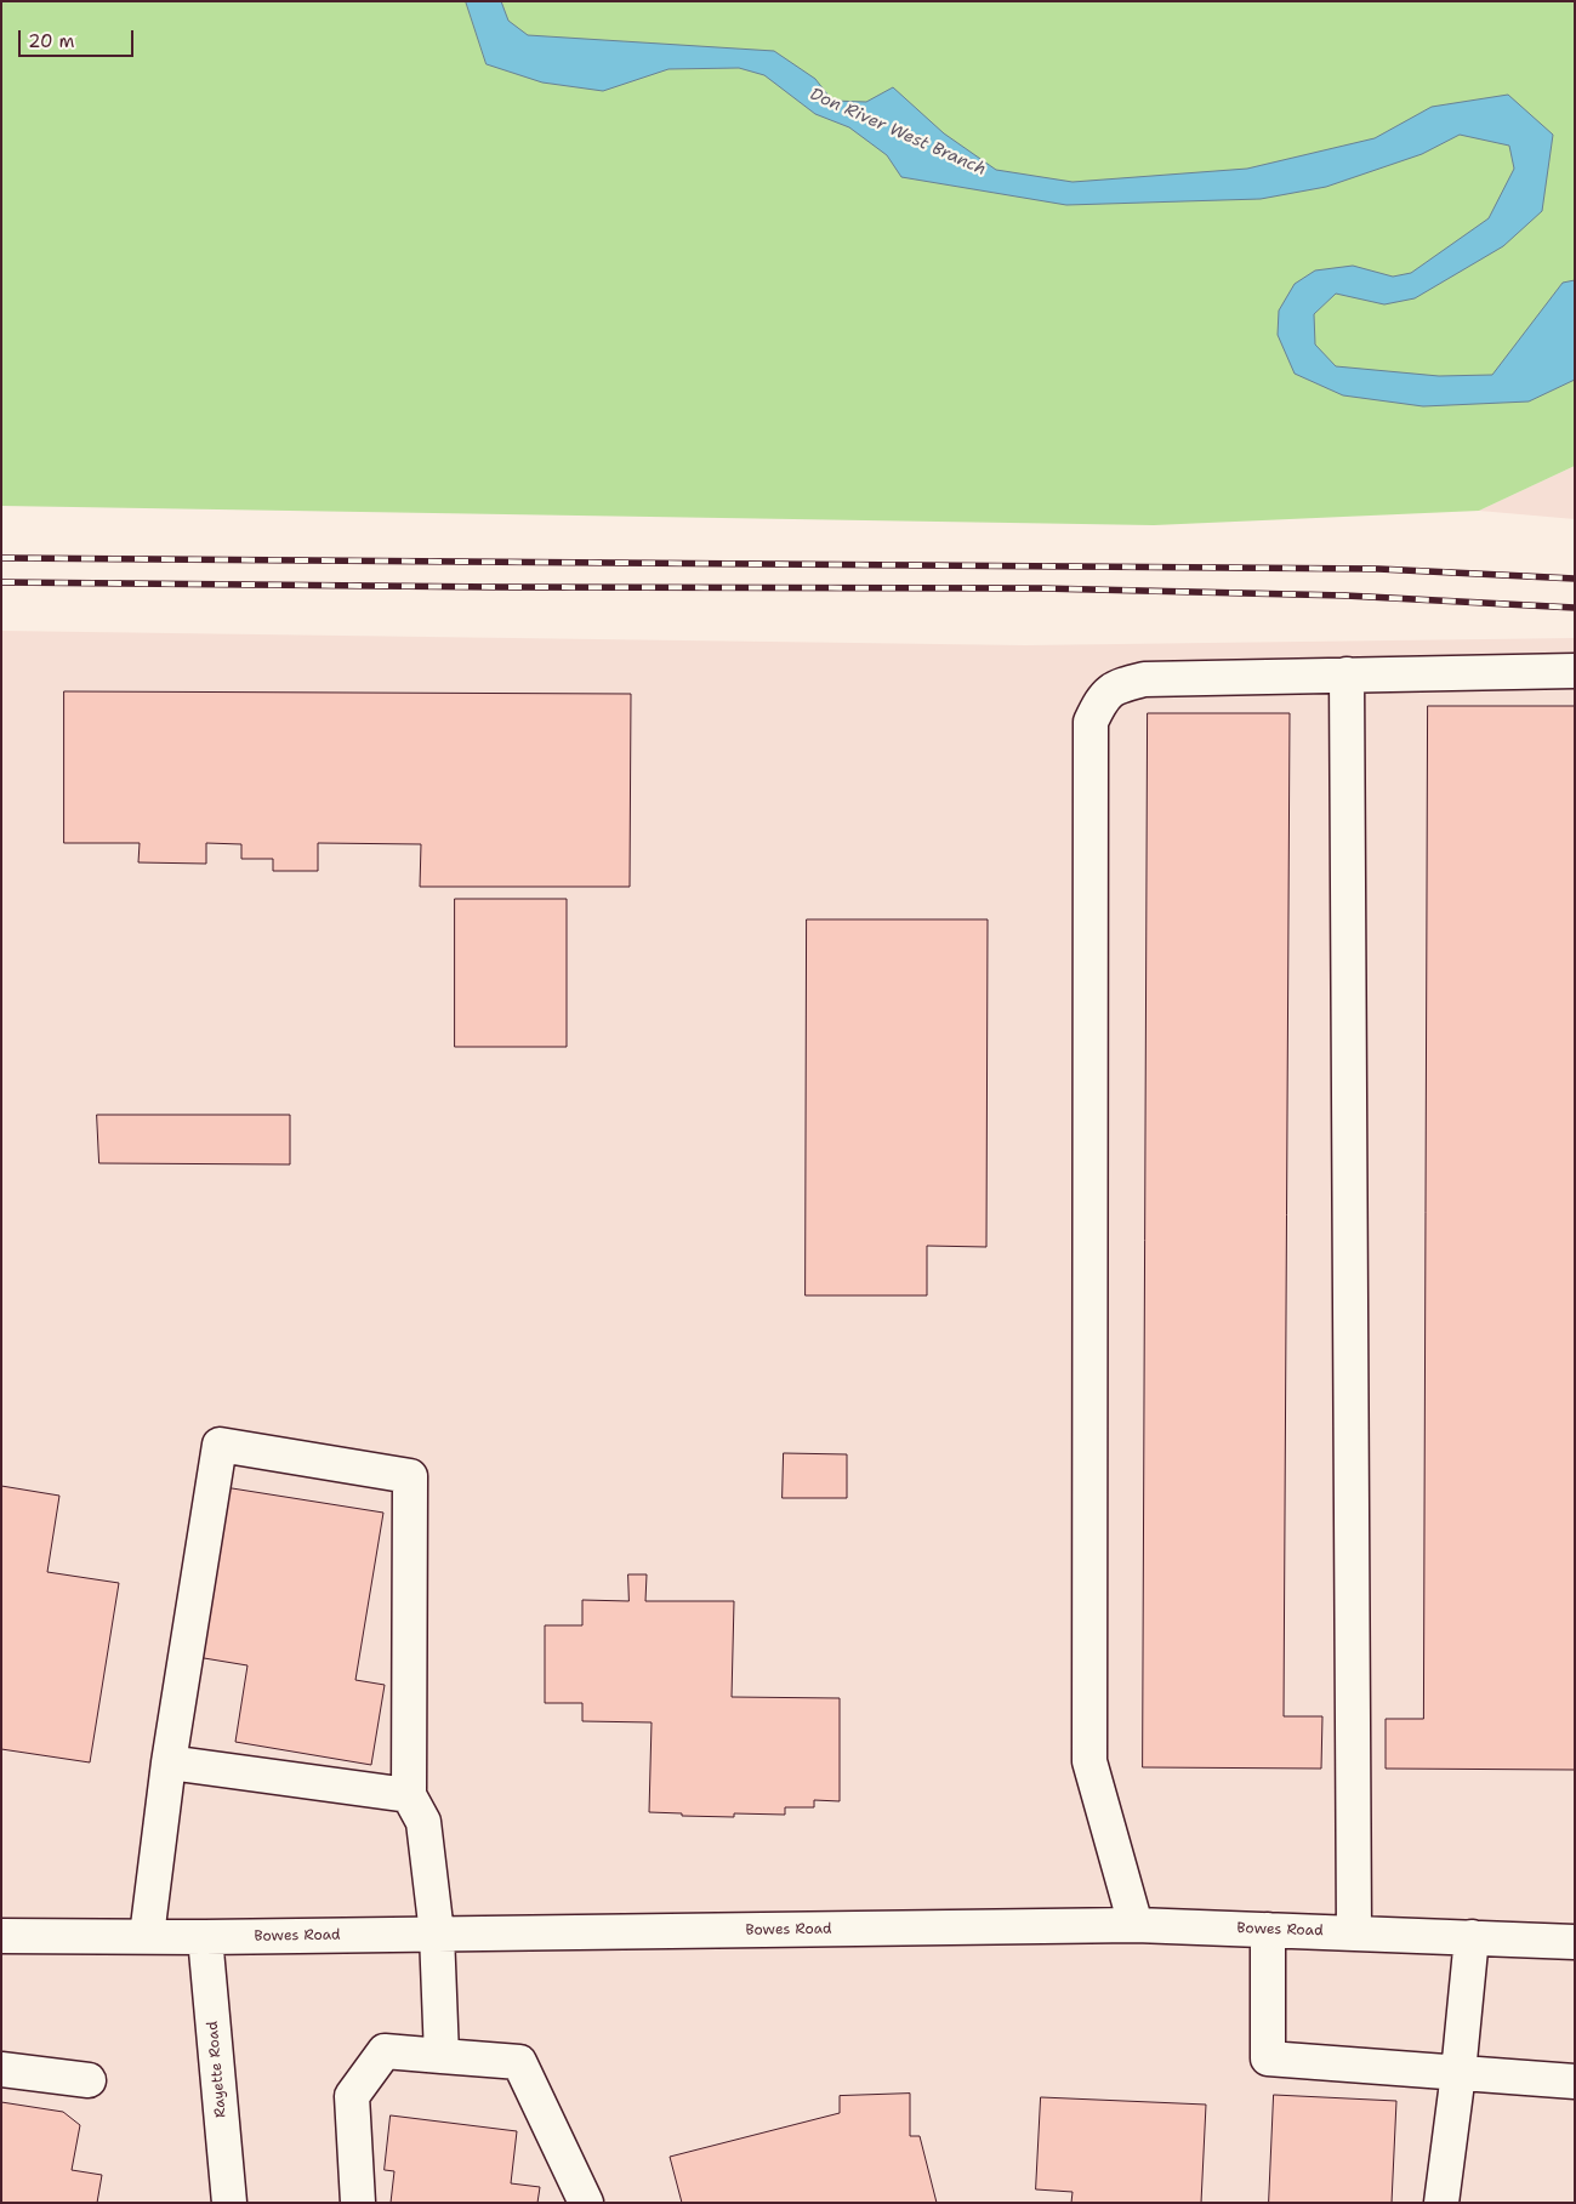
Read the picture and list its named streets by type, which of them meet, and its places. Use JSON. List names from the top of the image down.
{
  "streets": {
    "street": ["Bowes Road", "Rayette Road"]
  },
  "crossings": [
    ["Bowes Road", "Rayette Road"]
  ],
  "water": ["Don River West Branch"],
  "scale_bar": "20 m"
}
